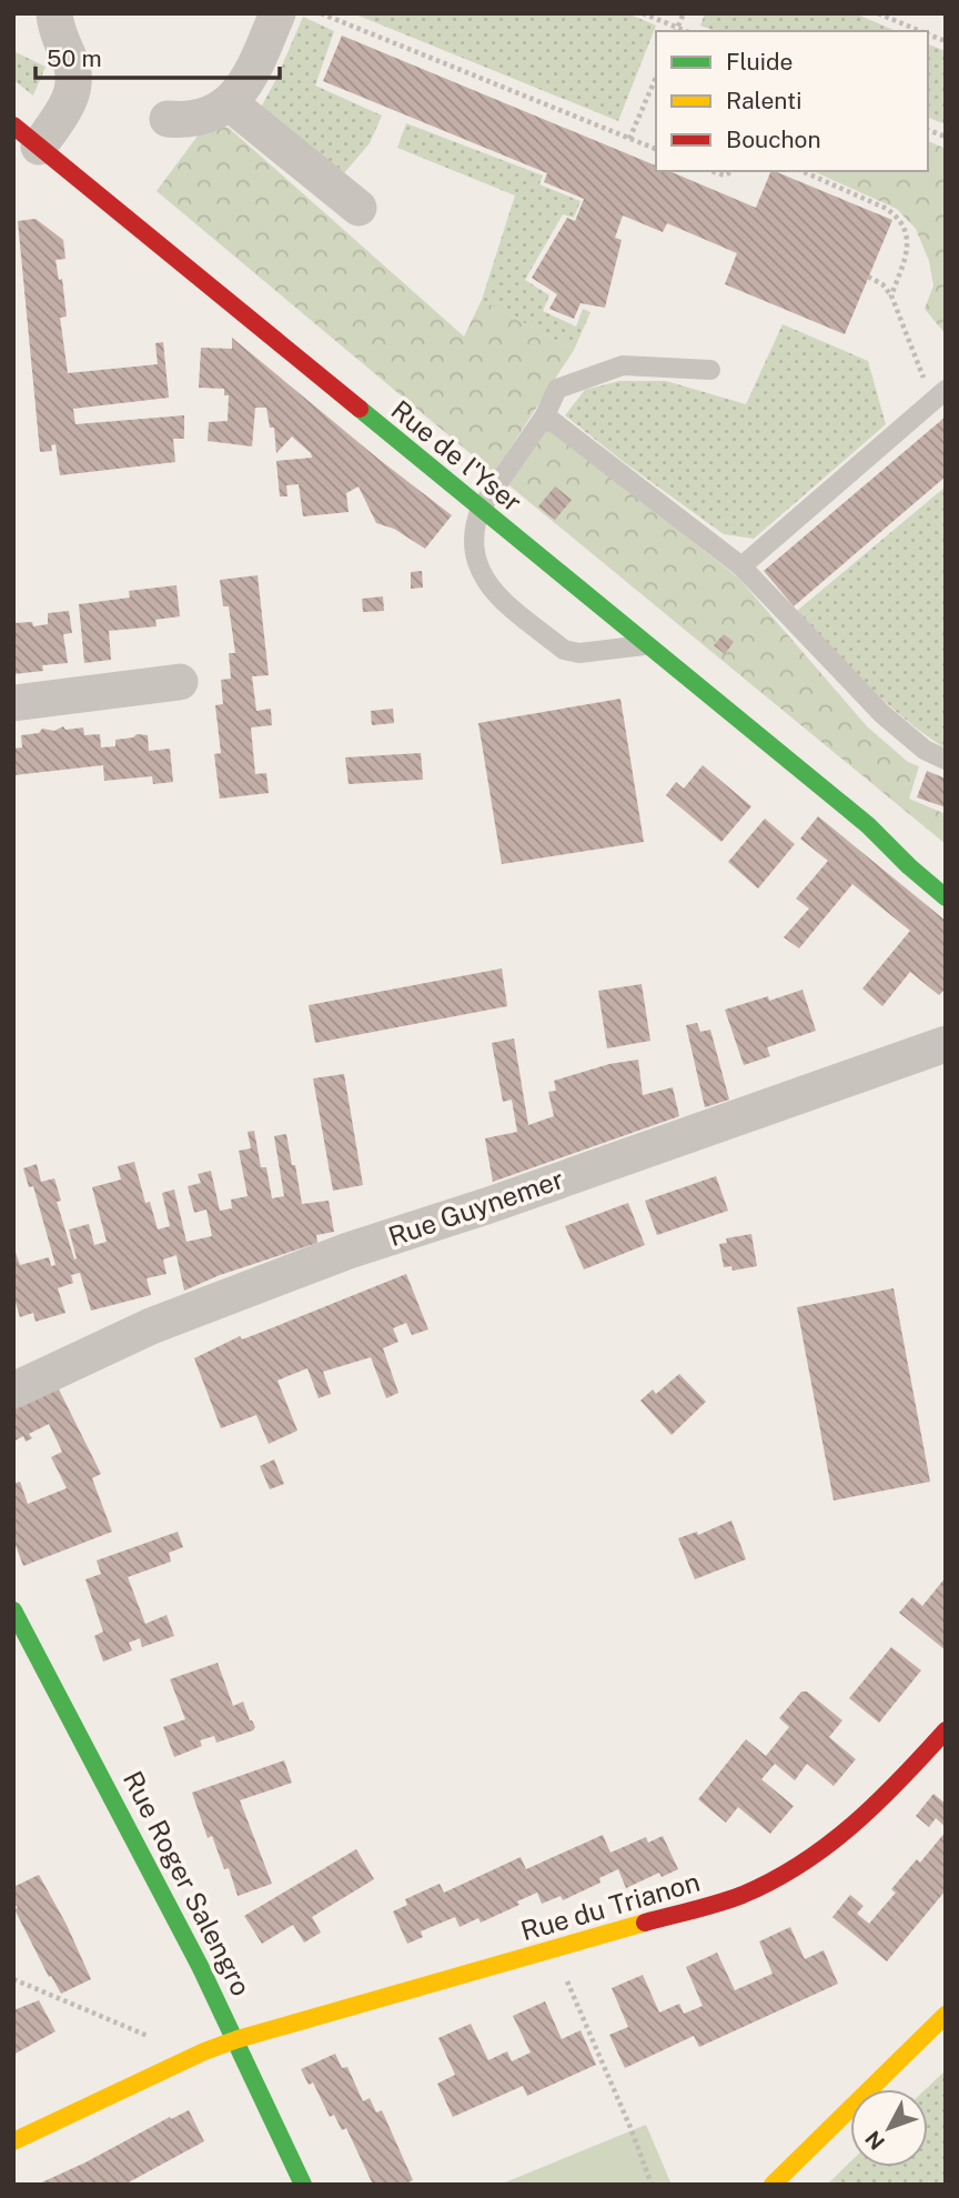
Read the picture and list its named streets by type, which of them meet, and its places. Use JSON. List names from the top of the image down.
{
  "streets": {
    "street": [
      "Rue de l'Yser",
      "Rue Guynemer",
      "Rue Roger Salengro",
      "Rue du Trianon"
    ]
  },
  "crossings": [
    ["Rue Roger Salengro", "Rue du Trianon"]
  ],
  "legend": ["Fluide", "Ralenti", "Bouchon"],
  "scale_bar": "50 m",
  "north": "bottom left"
}
